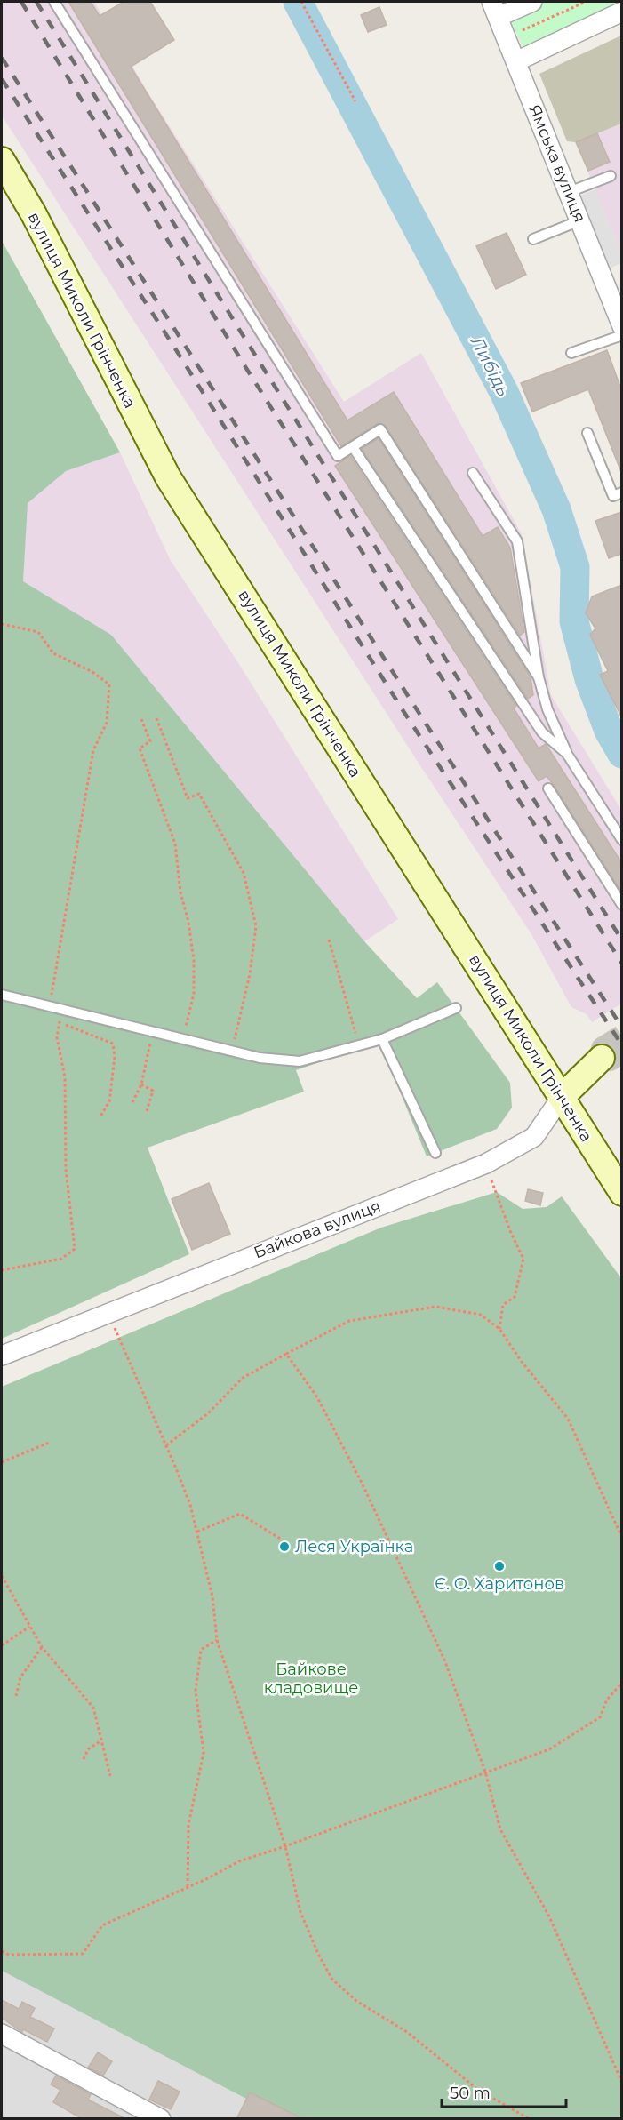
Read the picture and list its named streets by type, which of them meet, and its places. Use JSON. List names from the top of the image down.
{
  "streets": {
    "main road": ["вулиця Миколи Грінченка", "Байкова вулиця"],
    "street": ["Ямська вулиця"]
  },
  "crossings": [
    ["вулиця Миколи Грінченка", "Байкова вулиця"]
  ],
  "water": ["Либідь"],
  "parks": ["Байкове кладовище"],
  "places": ["Леся Українка", "Є. О. Харитонов"],
  "scale_bar": "50 m"
}
